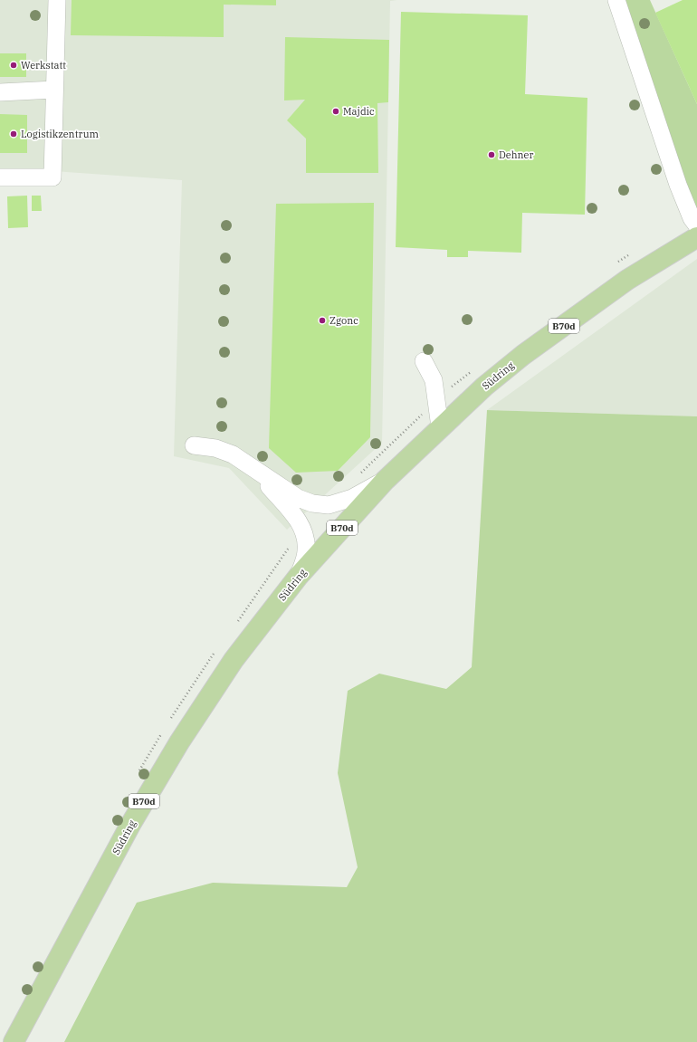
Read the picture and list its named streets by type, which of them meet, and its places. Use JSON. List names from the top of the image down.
{
  "streets": {
    "main road": ["B70d", "Südring"]
  },
  "places": [
    "Werkstatt",
    "Majdic",
    "Logistikzentrum",
    "Dehner",
    "Zgonc"
  ]
}
